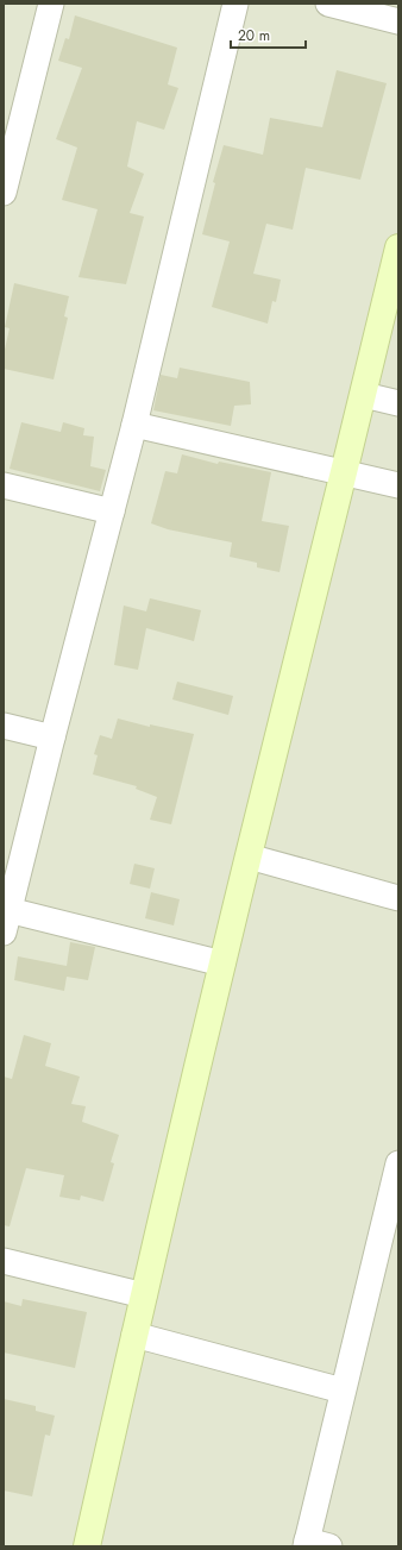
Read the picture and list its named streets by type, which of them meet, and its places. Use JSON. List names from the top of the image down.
{
  "scale_bar": "20 m"
}
